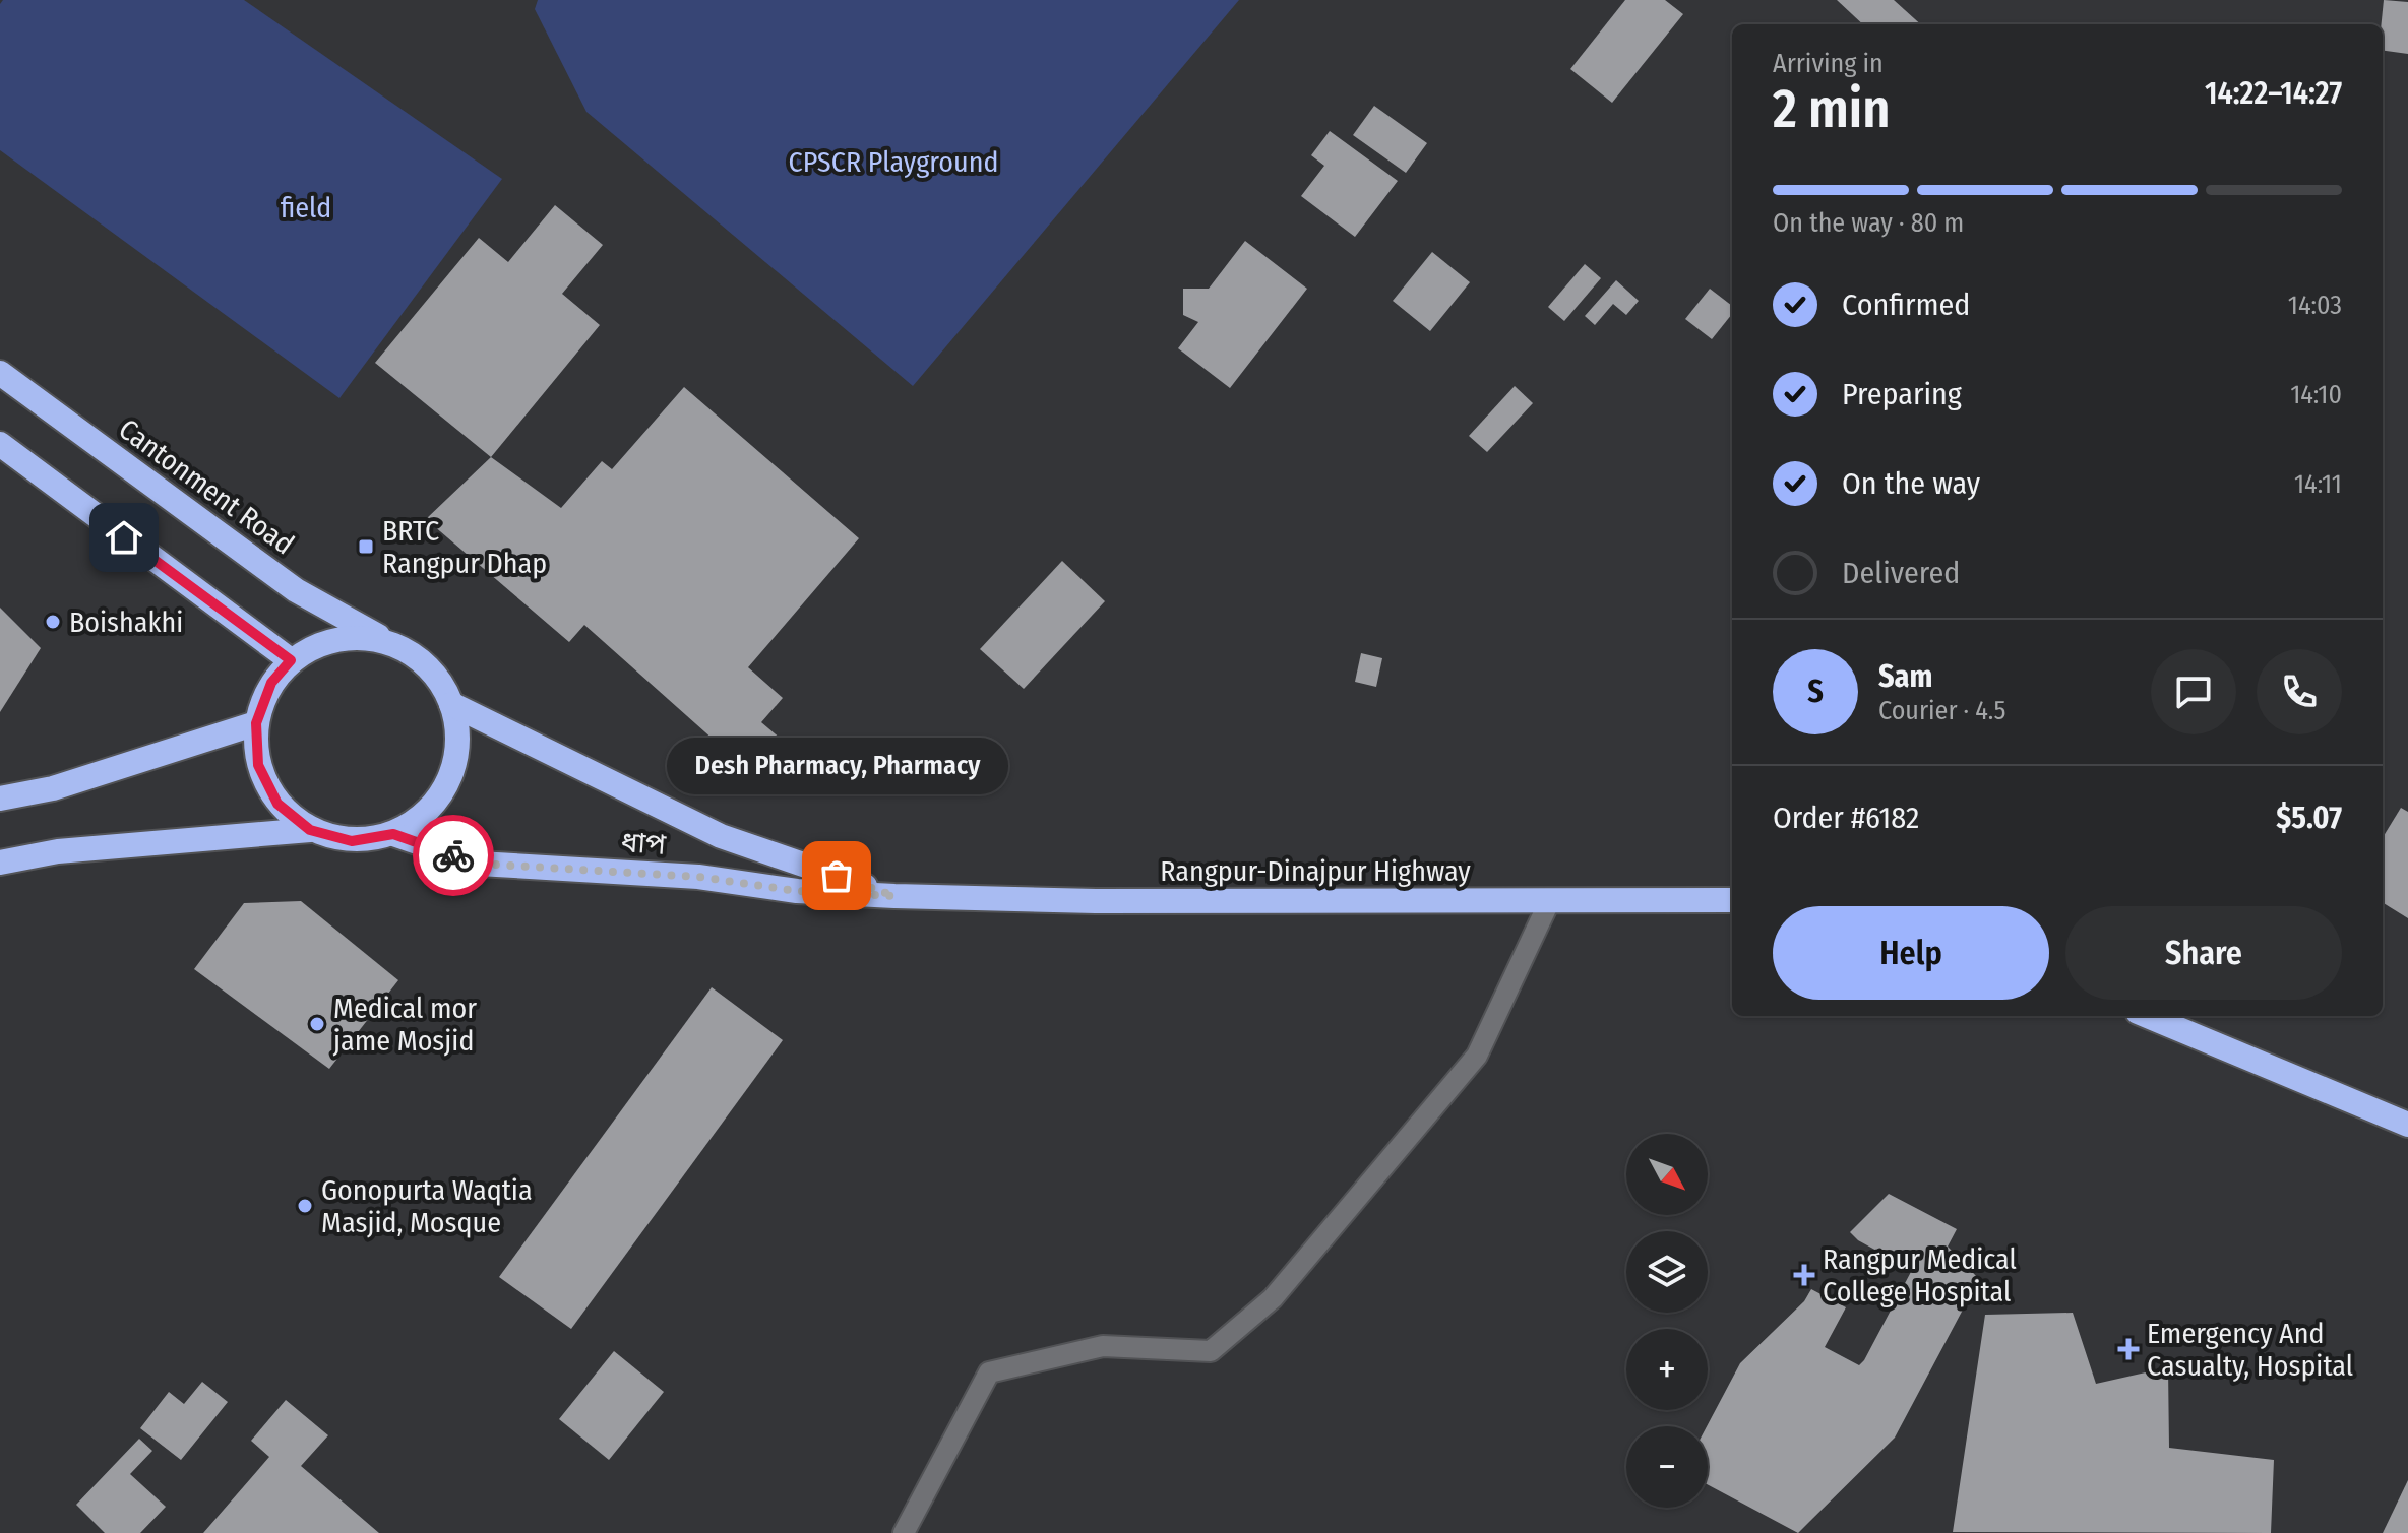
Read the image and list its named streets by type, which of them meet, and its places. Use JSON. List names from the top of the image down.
{
  "streets": {
    "highway": ["Cantonment Road", "ধাপ", "Rangpur-Dinajpur Highway"]
  },
  "crossings": [
    ["Cantonment Road", "ধাপ"],
    ["ধাপ", "Rangpur-Dinajpur Highway"]
  ],
  "parks": ["CPSCR Playground", "field"],
  "places": {
    "transit": ["BRTC Rangpur Dhap"],
    "other": [
      "Boishakhi",
      "Desh Pharmacy, Pharmacy",
      "Medical mor jame Mosjid",
      "Gonopurta Waqtia Masjid, Mosque"
    ],
    "health": ["Rangpur Medical College Hospital", "Emergency And Casualty, Hospital"]
  },
  "north": "bottom right",
  "page": {
    "heading": ["2 min", "Arriving in", "14:22–14:27"],
    "panel": [
      "Sam",
      "Courier · 4.5",
      "Order #6182",
      "$5.07"
    ],
    "bar": "On the way · 80 m",
    "list": [
      ["Confirmed", "14:03"],
      ["Preparing", "14:10"],
      ["On the way", "14:11"],
      "Delivered"
    ],
    "round": "S",
    "bubble": "Desh Pharmacy, Pharmacy",
    "buttons": ["Help", "Share"],
    "map_buttons": ["+", "−"]
  }
}
